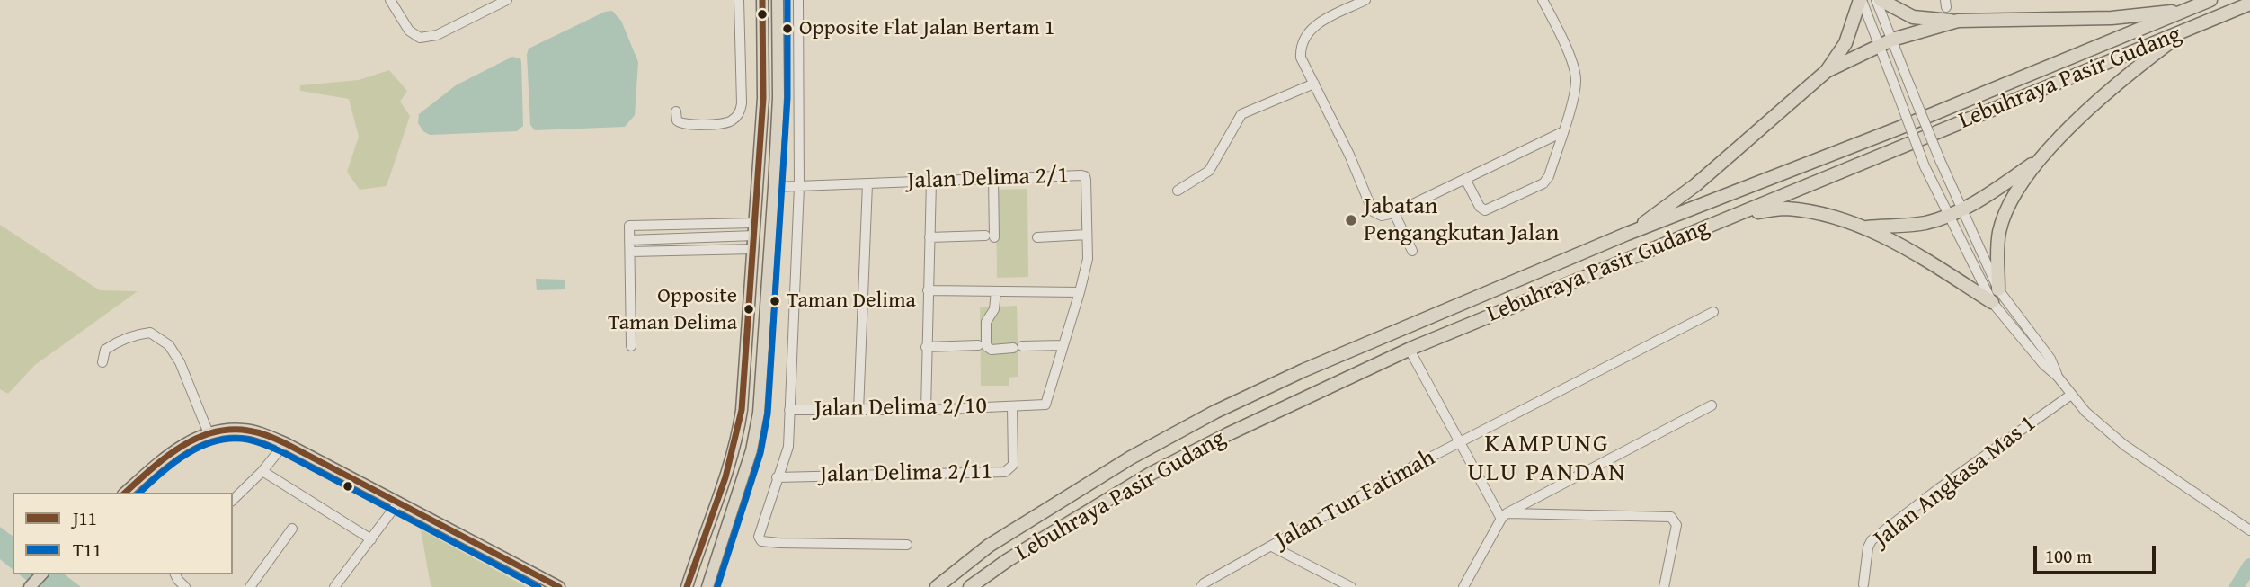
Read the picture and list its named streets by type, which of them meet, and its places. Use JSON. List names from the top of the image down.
{
  "streets": {
    "highway": ["Lebuhraya Pasir Gudang"],
    "street": [
      "Jalan Delima 2/1",
      "Jalan Delima 2/10",
      "Jalan Delima 2/11",
      "Jalan Angkasa Mas 1",
      "Jalan Tun Fatimah"
    ]
  },
  "crossings": [
    ["Jalan Delima 2/1", "Jalan Delima 2/10"],
    ["Jalan Delima 2/1", "Jalan Delima 2/11"],
    ["Jalan Delima 2/10", "Jalan Delima 2/11"]
  ],
  "districts": ["KAMPUNG ULU PANDAN"],
  "places": [
    "Opposite Flat Jalan Bertam 1",
    "Jabatan Pengangkutan Jalan",
    "Taman Delima",
    "Opposite Taman Delima"
  ],
  "lines": ["transit line J11", "transit line T11"],
  "legend": ["J11", "T11"],
  "scale_bar": "100 m"
}
